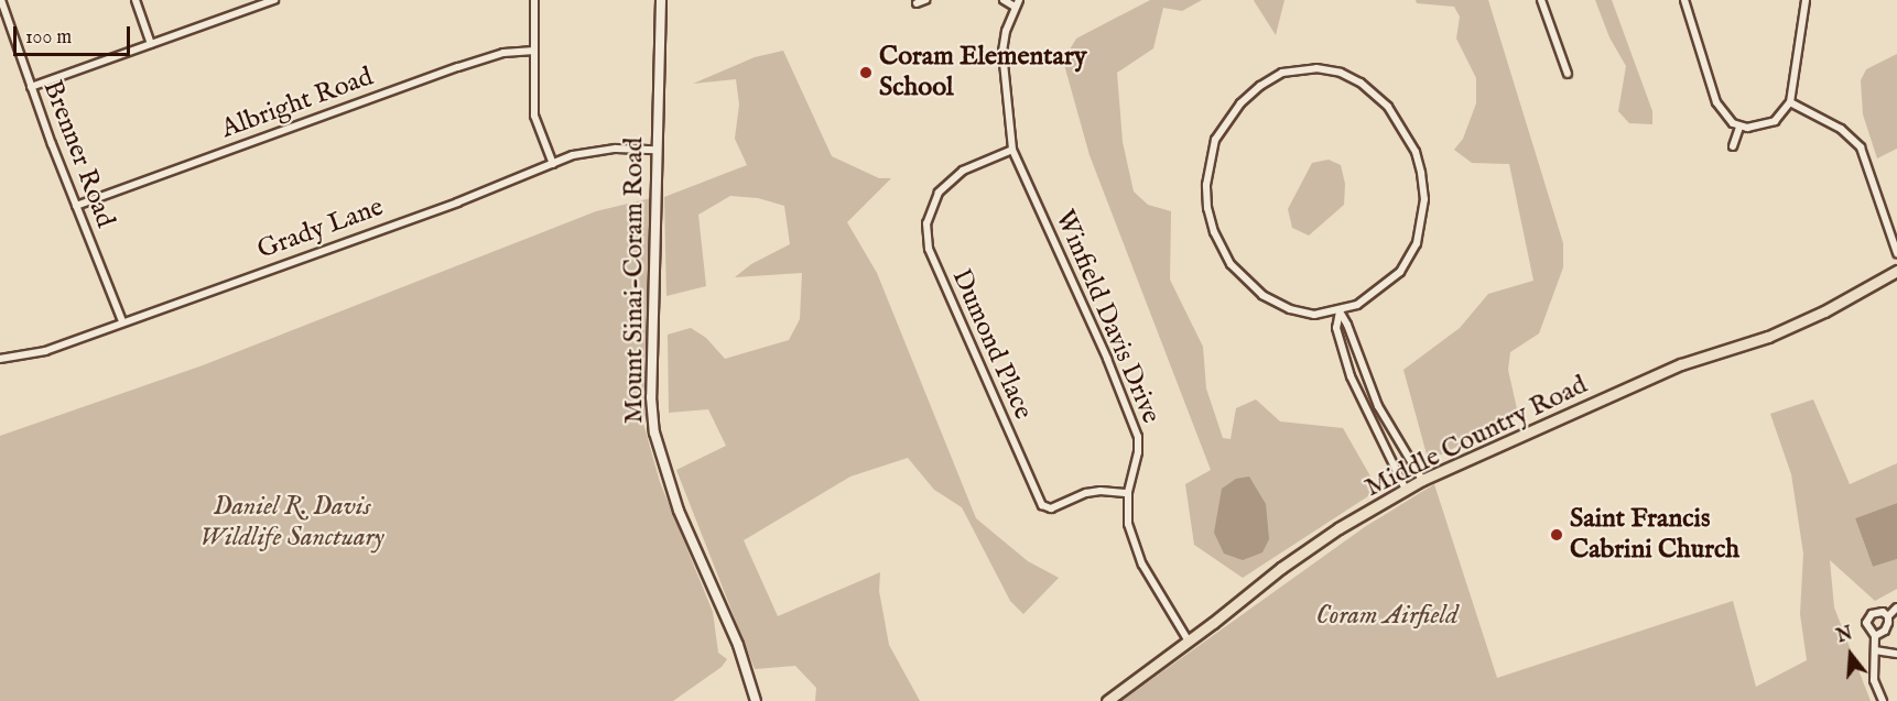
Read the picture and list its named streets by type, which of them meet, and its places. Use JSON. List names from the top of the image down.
{
  "streets": {
    "main road": ["Mount Sinai-Coram Road", "Middle Country Road"],
    "street": [
      "Albright Road",
      "Brenner Road",
      "Grady Lane",
      "Winfield Davis Drive",
      "Dumond Place"
    ]
  },
  "crossings": [
    ["Albright Road", "Brenner Road"],
    ["Brenner Road", "Grady Lane"],
    ["Grady Lane", "Mount Sinai-Coram Road"],
    ["Winfield Davis Drive", "Dumond Place"],
    ["Winfield Davis Drive", "Middle Country Road"]
  ],
  "parks": ["Daniel R. Davis Wildlife Sanctuary", "Coram Airfield"],
  "places": ["Coram Elementary School", "Saint Francis Cabrini Church"],
  "scale_bar": "100 m",
  "north": "top"
}
